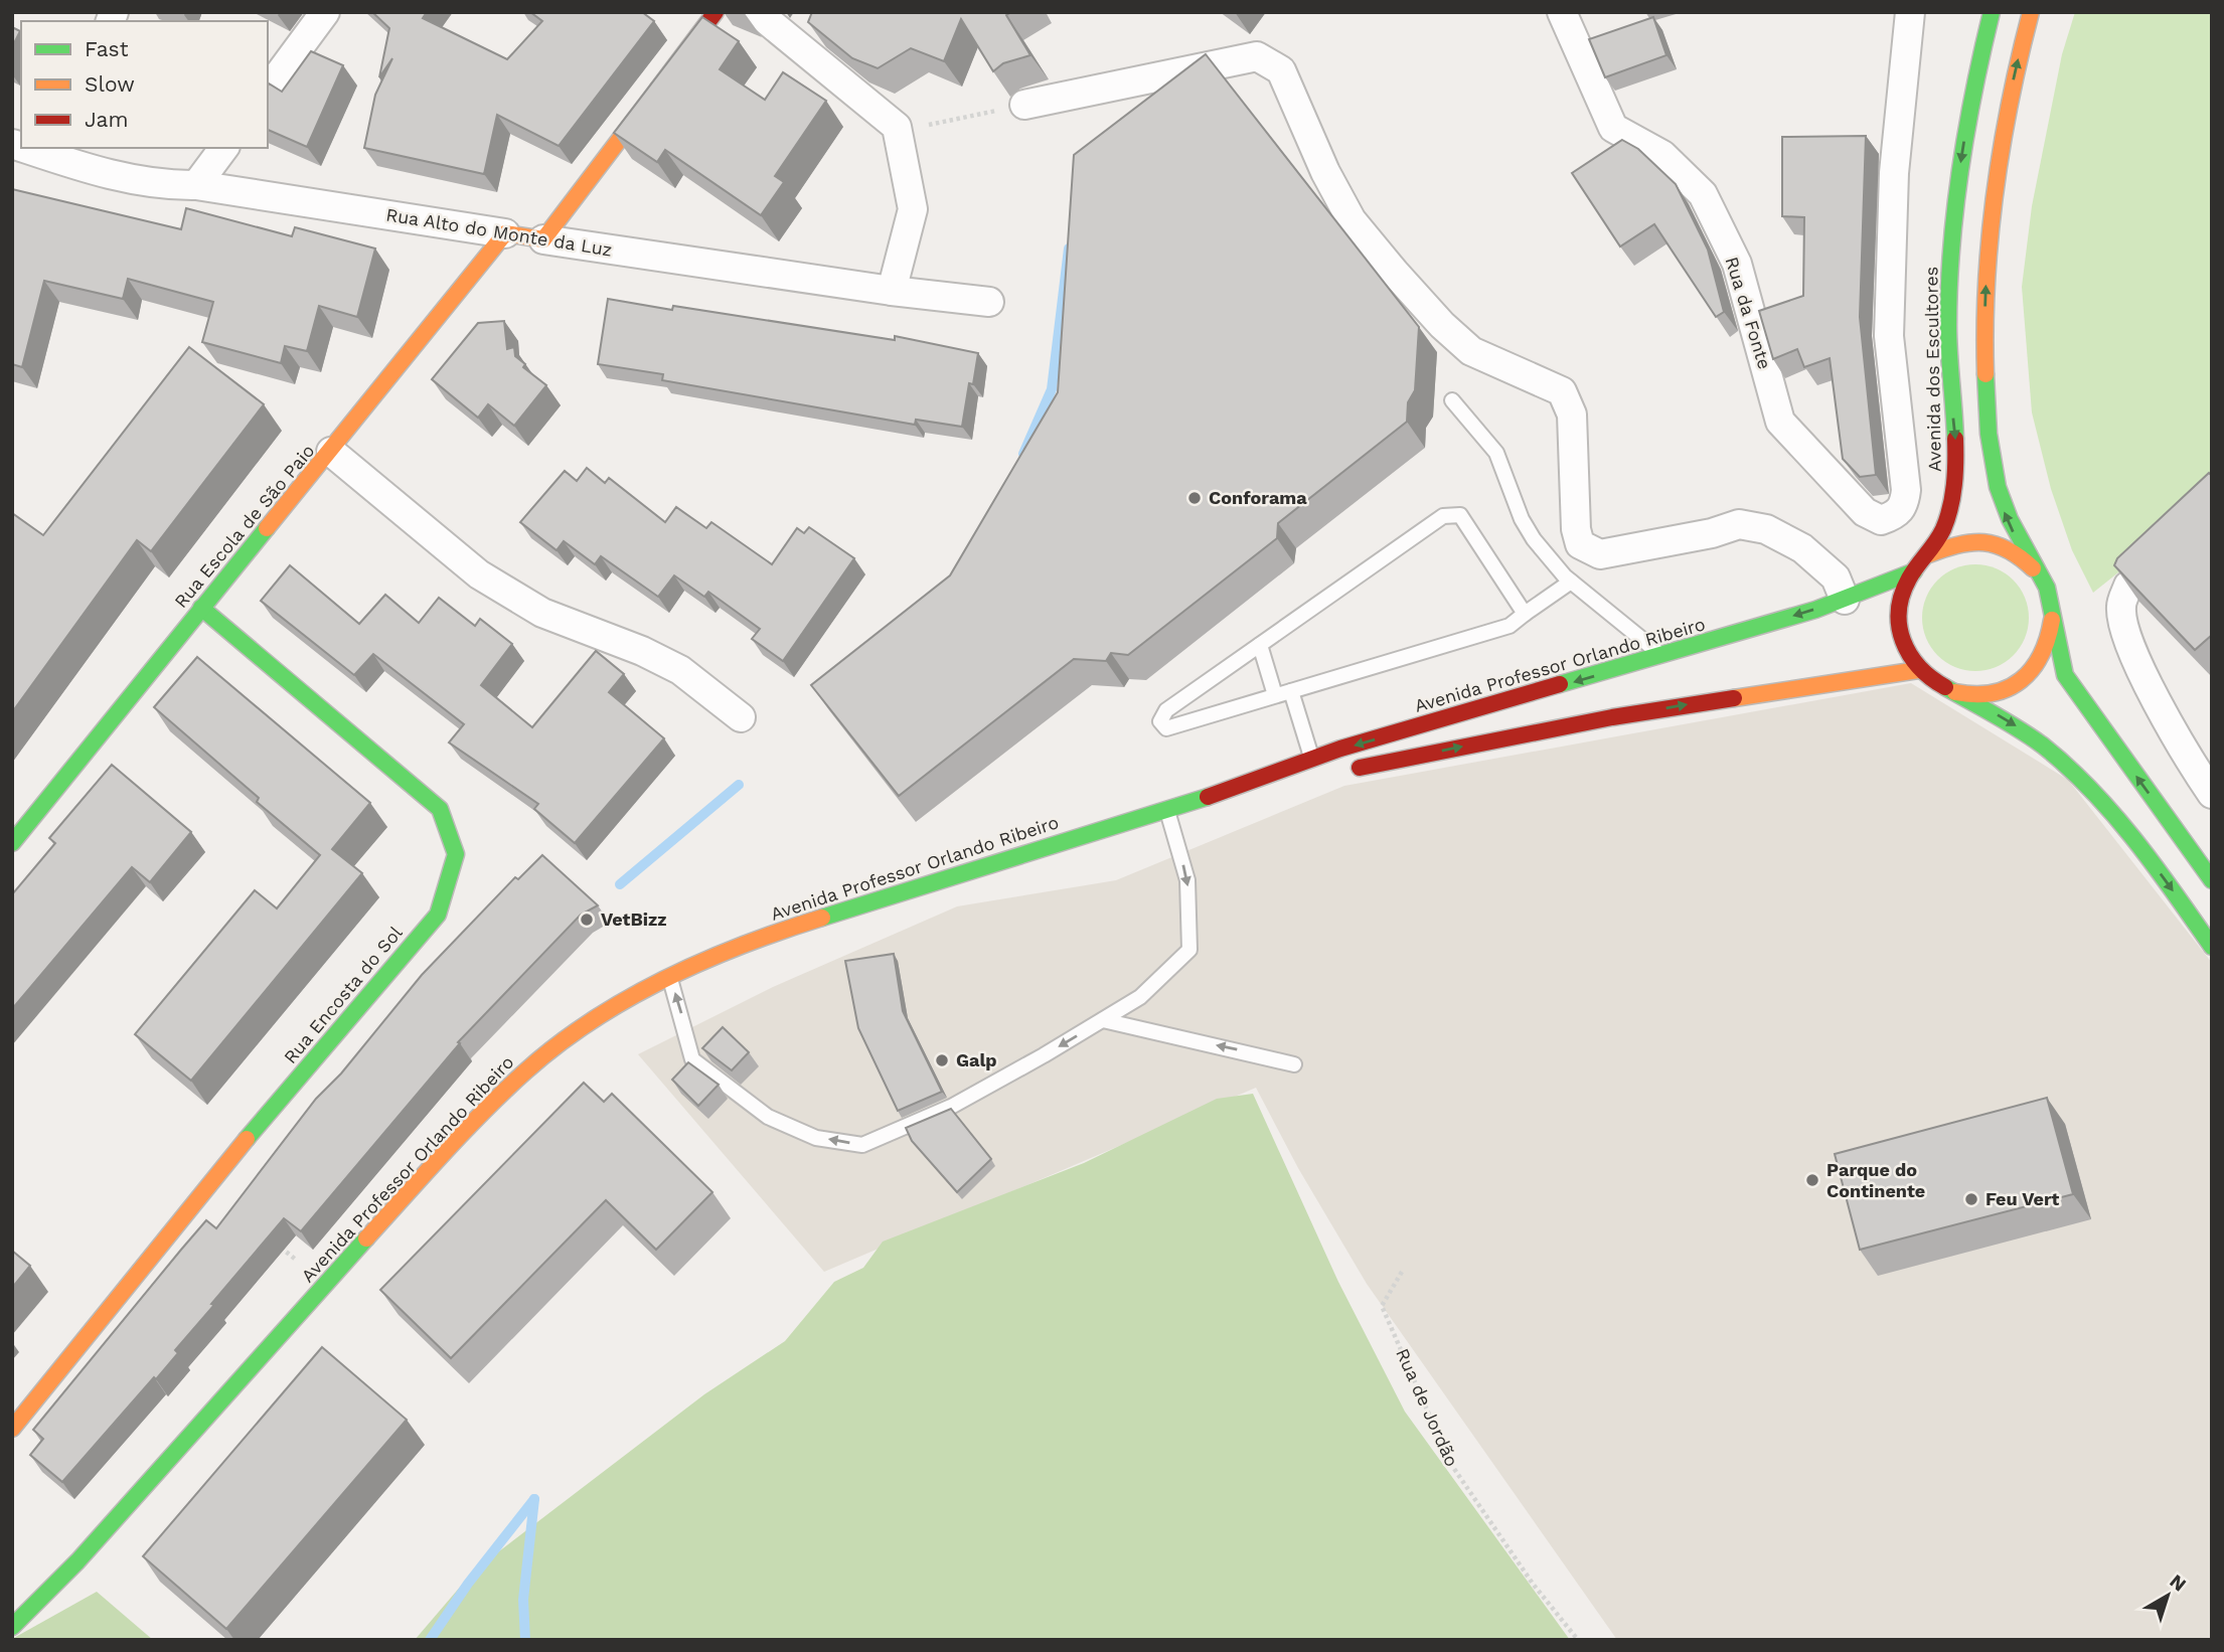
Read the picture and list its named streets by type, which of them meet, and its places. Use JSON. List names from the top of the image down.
{
  "streets": {
    "main road": [
      "Rua Alto do Monte da Luz",
      "Avenida dos Escultores",
      "Rua Escola de São Paio",
      "Avenida Professor Orlando Ribeiro",
      "Rua Encosta do Sol"
    ],
    "street": ["Rua da Fonte"],
    "path": ["Rua de Jordão"]
  },
  "crossings": [
    ["Rua Alto do Monte da Luz", "Rua Escola de São Paio"],
    ["Avenida dos Escultores", "Avenida Professor Orlando Ribeiro"],
    ["Rua Escola de São Paio", "Rua Encosta do Sol"]
  ],
  "places": [
    "Conforama",
    "VetBizz",
    "Galp",
    "Parque do Continente",
    "Feu Vert"
  ],
  "legend": ["Fast", "Slow", "Jam"],
  "north": "top right"
}
